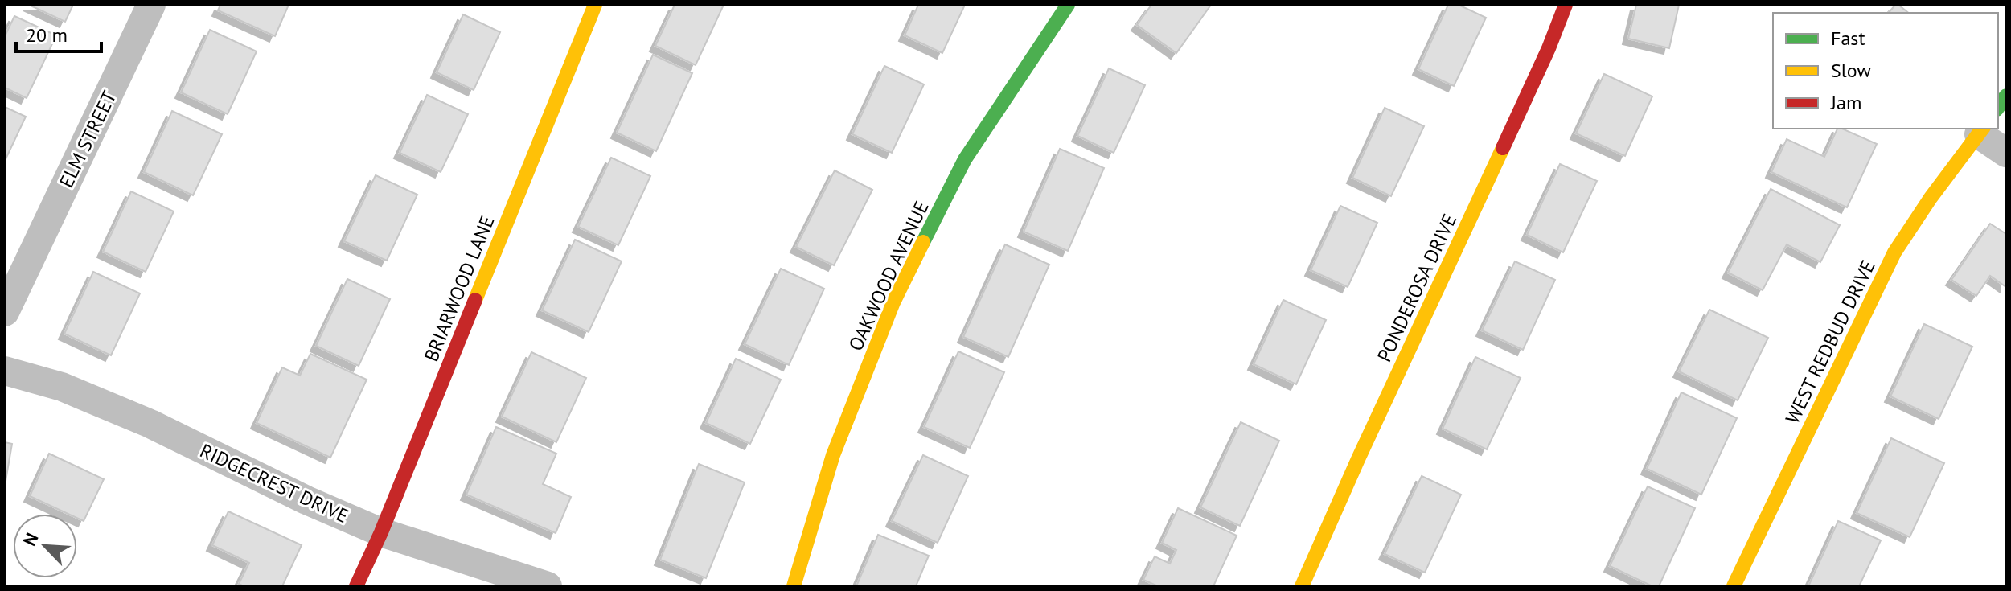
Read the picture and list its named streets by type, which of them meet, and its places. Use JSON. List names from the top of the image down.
{
  "streets": {
    "street": [
      "ELM STREET",
      "OAKWOOD AVENUE",
      "PONDEROSA DRIVE",
      "BRIARWOOD LANE",
      "WEST REDBUD DRIVE",
      "RIDGECREST DRIVE"
    ]
  },
  "crossings": [
    ["BRIARWOOD LANE", "RIDGECREST DRIVE"]
  ],
  "legend": ["Fast", "Slow", "Jam"],
  "scale_bar": "20 m",
  "north": "top left"
}
